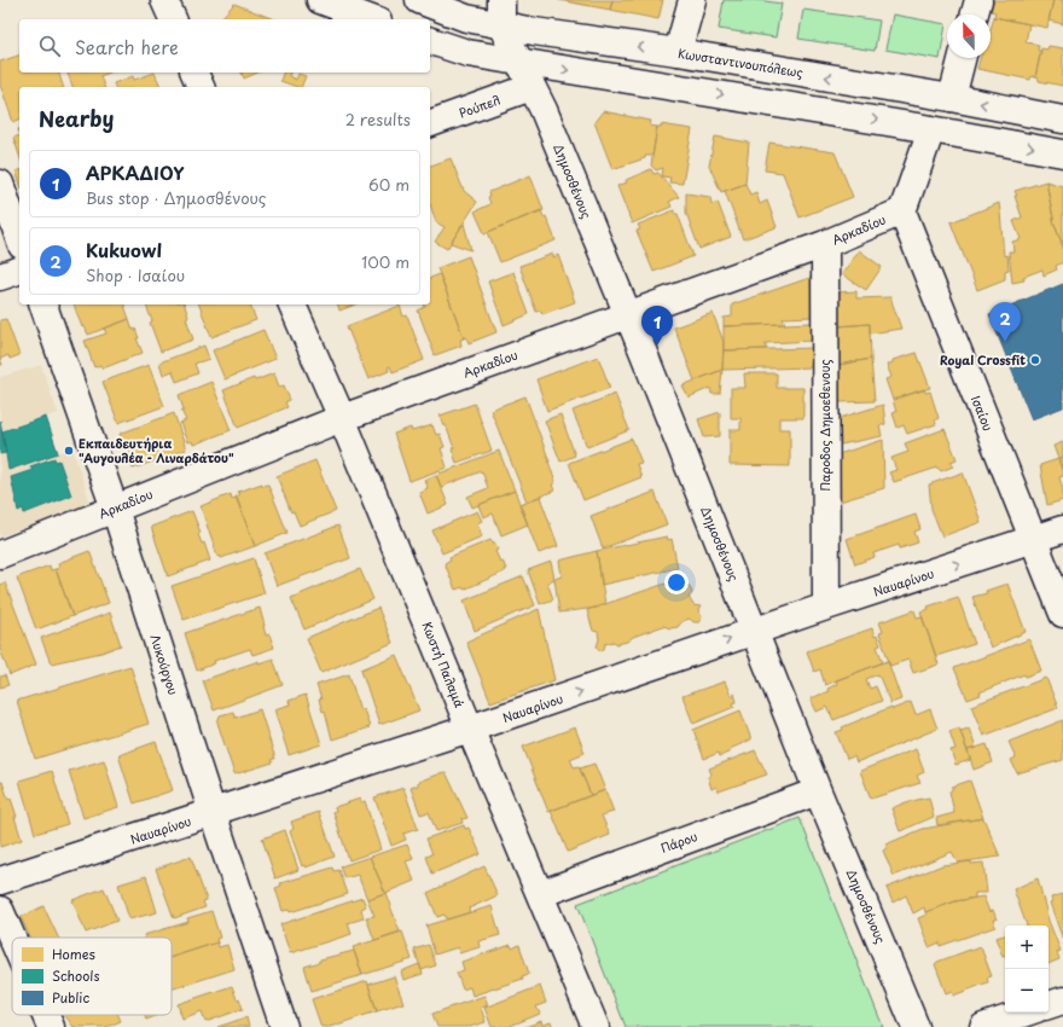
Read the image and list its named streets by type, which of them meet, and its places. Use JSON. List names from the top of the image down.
{
  "streets": {
    "street": [
      "Κωνσταντινουπόλεως",
      "Ρούπελ",
      "Δημοσθένους",
      "Αρκαδίου",
      "Ισαίου",
      "Παροδος Δημοεθενους",
      "Ναυαρίνου",
      "Λυκούργου",
      "Κωστή Παλαμά",
      "Πάρου"
    ]
  },
  "crossings": [
    ["Κωνσταντινουπόλεως", "Δημοσθένους"],
    ["Ρούπελ", "Δημοσθένους"],
    ["Δημοσθένους", "Αρκαδίου"],
    ["Δημοσθένους", "Ναυαρίνου"],
    ["Δημοσθένους", "Πάρου"],
    ["Αρκαδίου", "Ισαίου"],
    ["Αρκαδίου", "Παροδος Δημοεθενους"],
    ["Αρκαδίου", "Λυκούργου"],
    ["Αρκαδίου", "Κωστή Παλαμά"],
    ["Ισαίου", "Ναυαρίνου"],
    ["Παροδος Δημοεθενους", "Ναυαρίνου"],
    ["Ναυαρίνου", "Λυκούργου"],
    ["Ναυαρίνου", "Κωστή Παλαμά"],
    ["Κωστή Παλαμά", "Πάρου"]
  ],
  "one_way": ["Ναυαρίνου"],
  "places": ["Royal Crossfit", "Εκπαιδευτήρια \"Αυγουλέα - Λιναρδάτου\""],
  "legend": ["Homes", "Schools", "Public"],
  "north": "top",
  "page": {
    "search": "Search here",
    "heading": ["Nearby", "2 results"],
    "list": [
      {
        "mark": "1",
        "name": "ΑΡΚΑΔΙΟΥ",
        "note": "Bus stop · Δημοσθένους",
        "value": "60 m"
      },
      {
        "mark": "2",
        "name": "Kukuowl",
        "note": "Shop · Ισαίου",
        "value": "100 m"
      }
    ],
    "pins": ["2", "1"],
    "map_buttons": ["+", "−"]
  }
}
